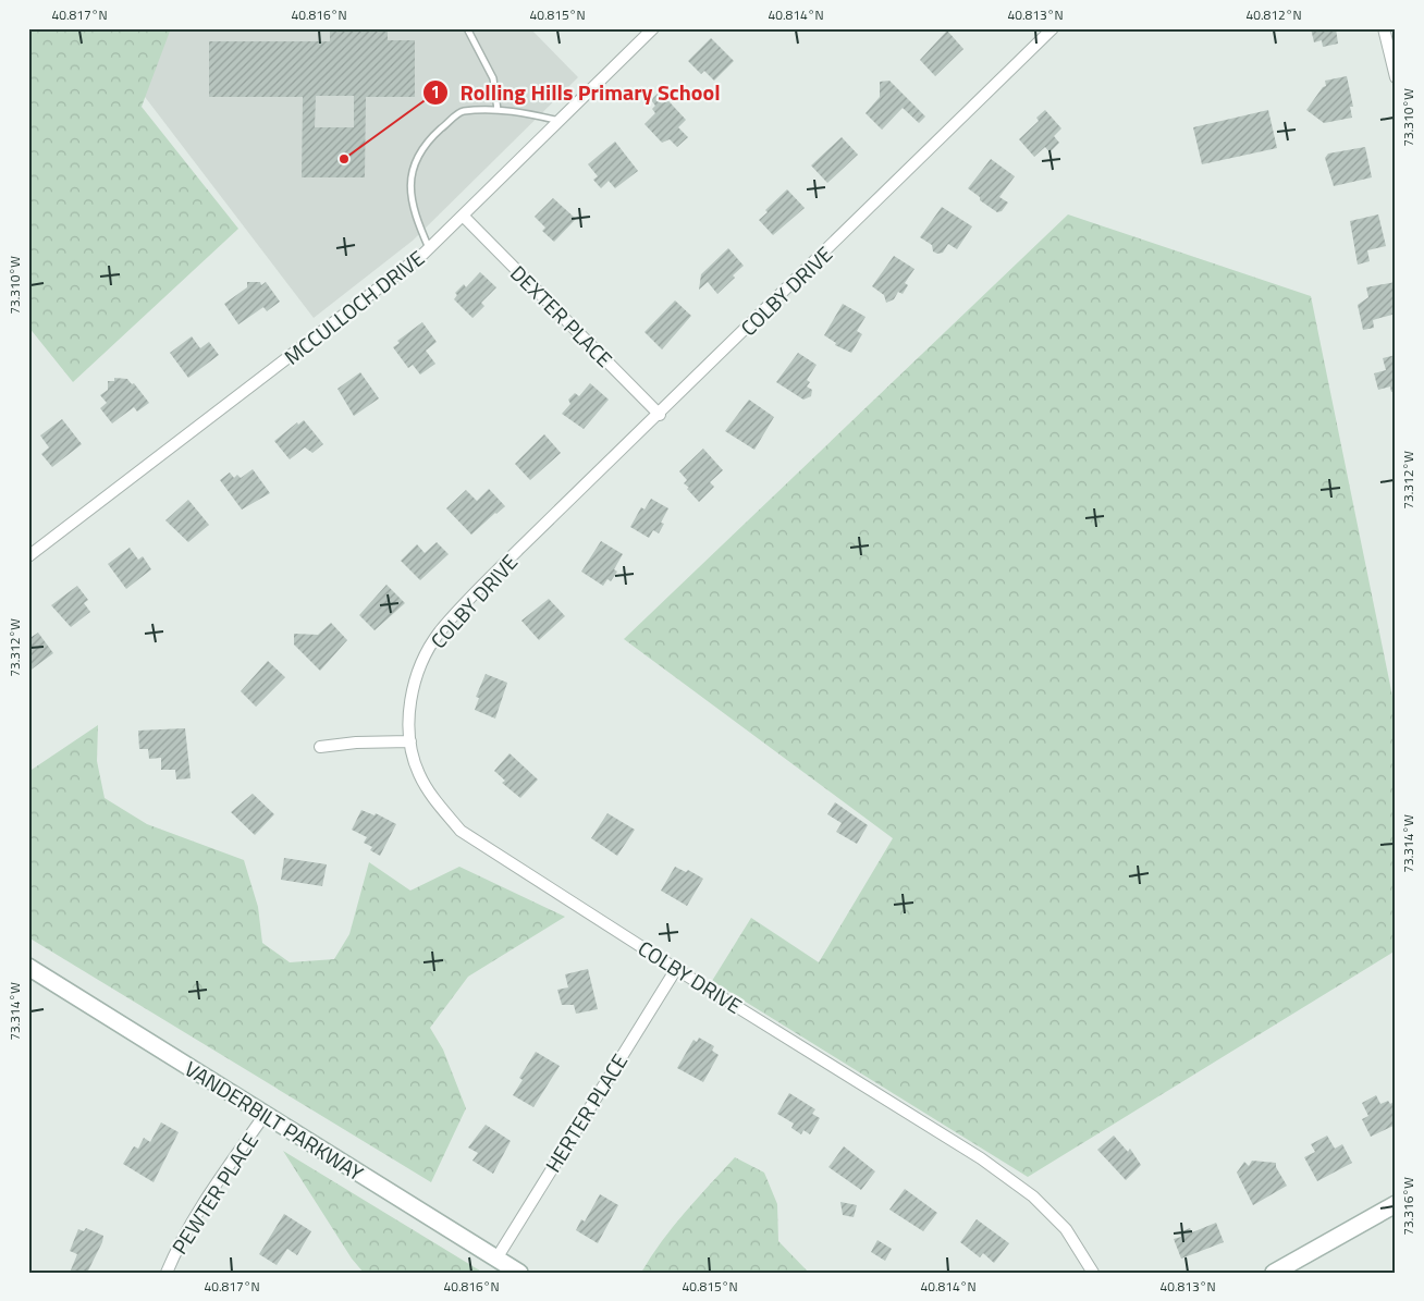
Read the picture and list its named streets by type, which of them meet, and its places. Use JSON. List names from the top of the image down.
{
  "streets": {
    "main road": ["VANDERBILT PARKWAY"],
    "street": [
      "COLBY DRIVE",
      "MCCULLOCH DRIVE",
      "DEXTER PLACE",
      "HERTER PLACE",
      "PEWTER PLACE"
    ]
  },
  "crossings": [
    ["COLBY DRIVE", "DEXTER PLACE"],
    ["COLBY DRIVE", "HERTER PLACE"],
    ["MCCULLOCH DRIVE", "DEXTER PLACE"],
    ["HERTER PLACE", "VANDERBILT PARKWAY"],
    ["VANDERBILT PARKWAY", "PEWTER PLACE"]
  ],
  "places": ["Rolling Hills Primary School"],
  "coordinates": [
    "40.817°N",
    "40.816°N",
    "40.815°N",
    "40.814°N",
    "40.813°N",
    "40.812°N",
    "73.310°W",
    "73.312°W",
    "73.314°W",
    "73.316°W"
  ]
}
